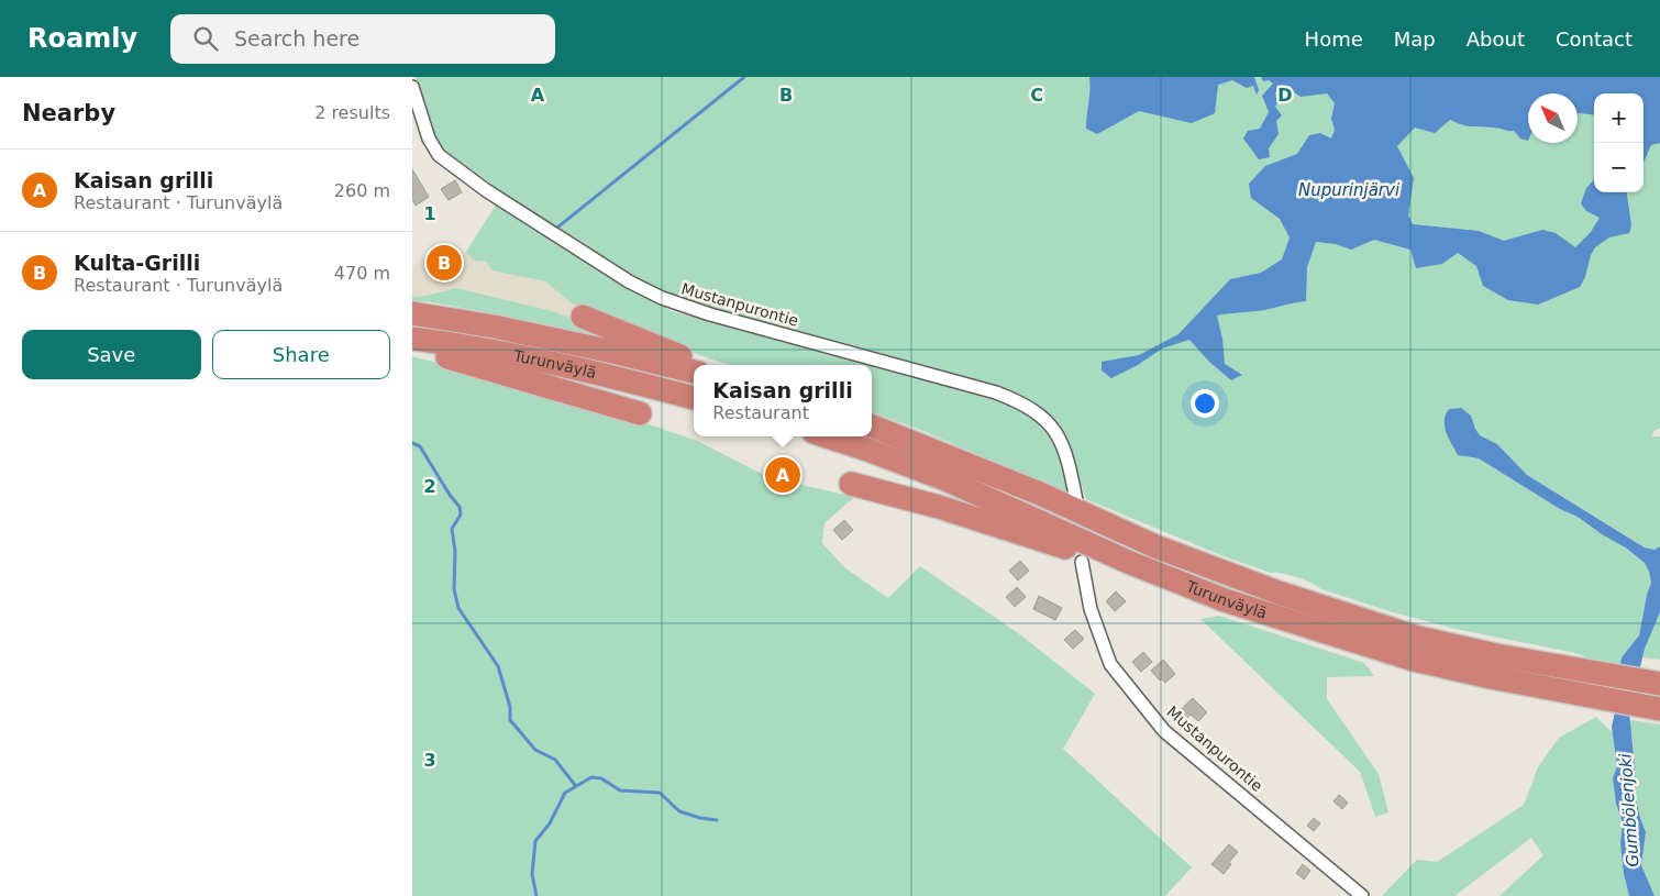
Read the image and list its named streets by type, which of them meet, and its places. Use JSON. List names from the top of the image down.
{
  "streets": {
    "highway": ["Turunväylä"],
    "street": ["Mustanpurontie"]
  },
  "water": ["Nupurinjärvi", "Gumbölenjoki"],
  "north": "top left",
  "page": {
    "header": "Roamly",
    "search": "Search here",
    "nav": [
      "Home",
      "Map",
      "About",
      "Contact"
    ],
    "heading": ["Nearby", "2 results"],
    "map_buttons": ["+", "−"],
    "list": [
      {
        "mark": "A",
        "name": "Kaisan grilli",
        "note": "Restaurant · Turunväylä",
        "value": "260 m"
      },
      {
        "mark": "B",
        "name": "Kulta-Grilli",
        "note": "Restaurant · Turunväylä",
        "value": "470 m"
      }
    ],
    "pins": ["B", "A"],
    "buttons": ["Save", "Share"],
    "popup": ["Kaisan grilli", "Restaurant"]
  },
  "grid": {
    "columns": [
      "A",
      "B",
      "C",
      "D"
    ],
    "rows": ["1", "2", "3"]
  }
}
